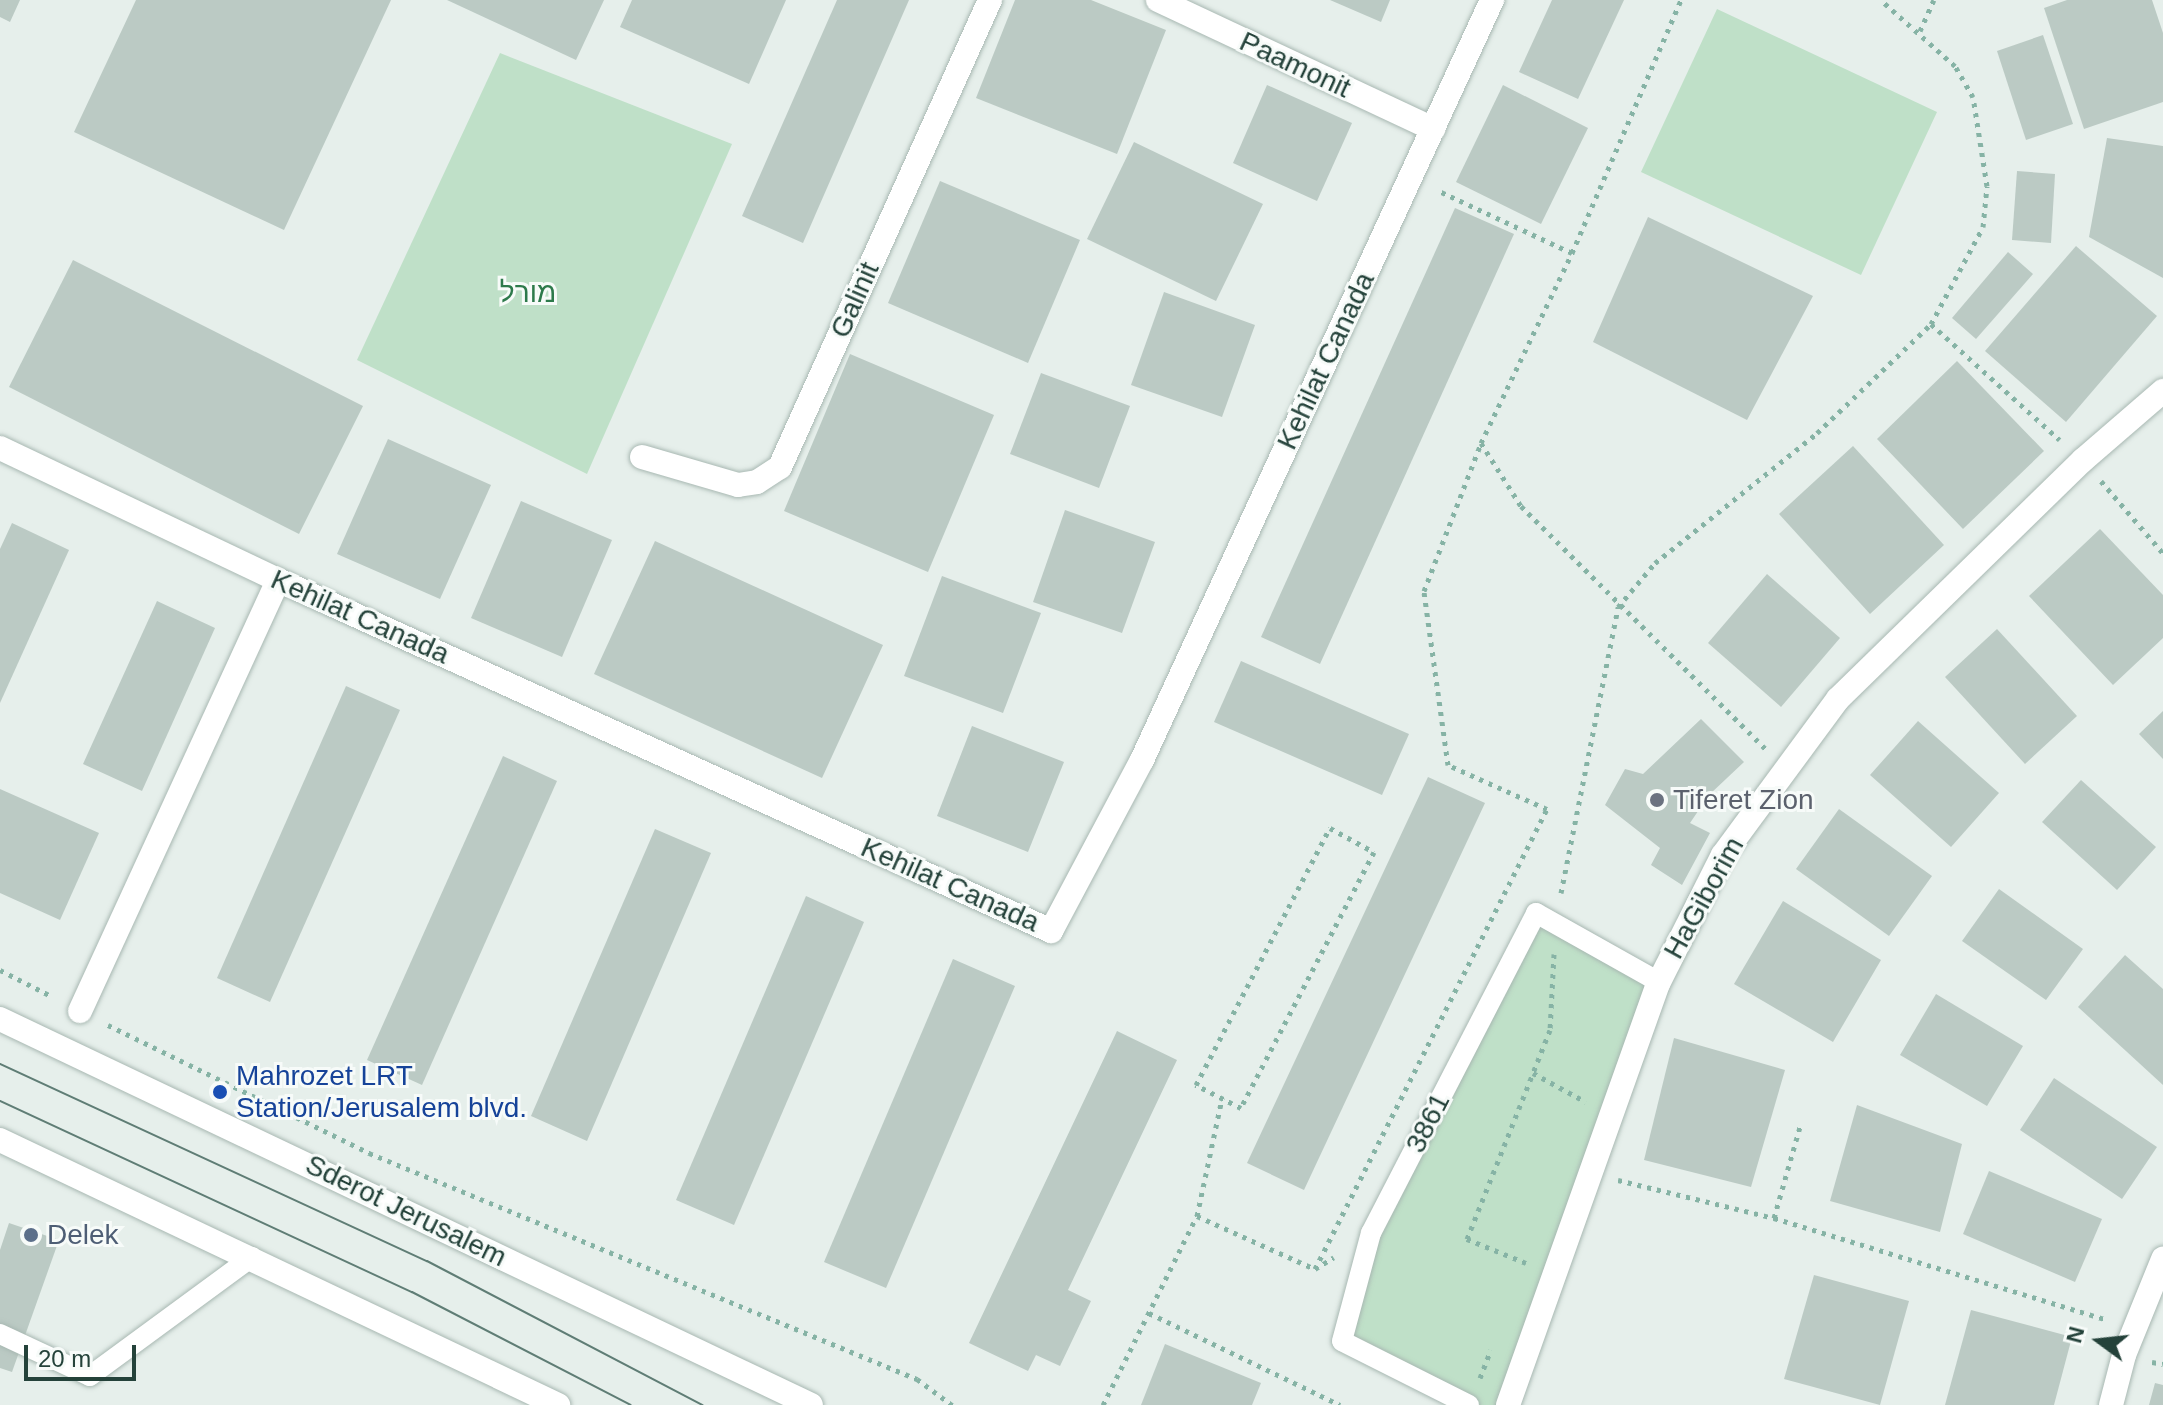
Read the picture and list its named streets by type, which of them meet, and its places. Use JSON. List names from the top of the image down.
{
  "streets": {
    "street": [
      "Paamonit",
      "Galinit",
      "Kehilat Canada",
      "HaGiborim",
      "Sderot Jerusalem"
    ],
    "lane": ["3861"]
  },
  "crossings": [
    ["Paamonit", "Kehilat Canada"]
  ],
  "parks": ["מורל"],
  "places": ["Tiferet Zion", "Mahrozet LRT Station/Jerusalem blvd.", "Delek"],
  "scale_bar": "20 m",
  "north": "left"
}
